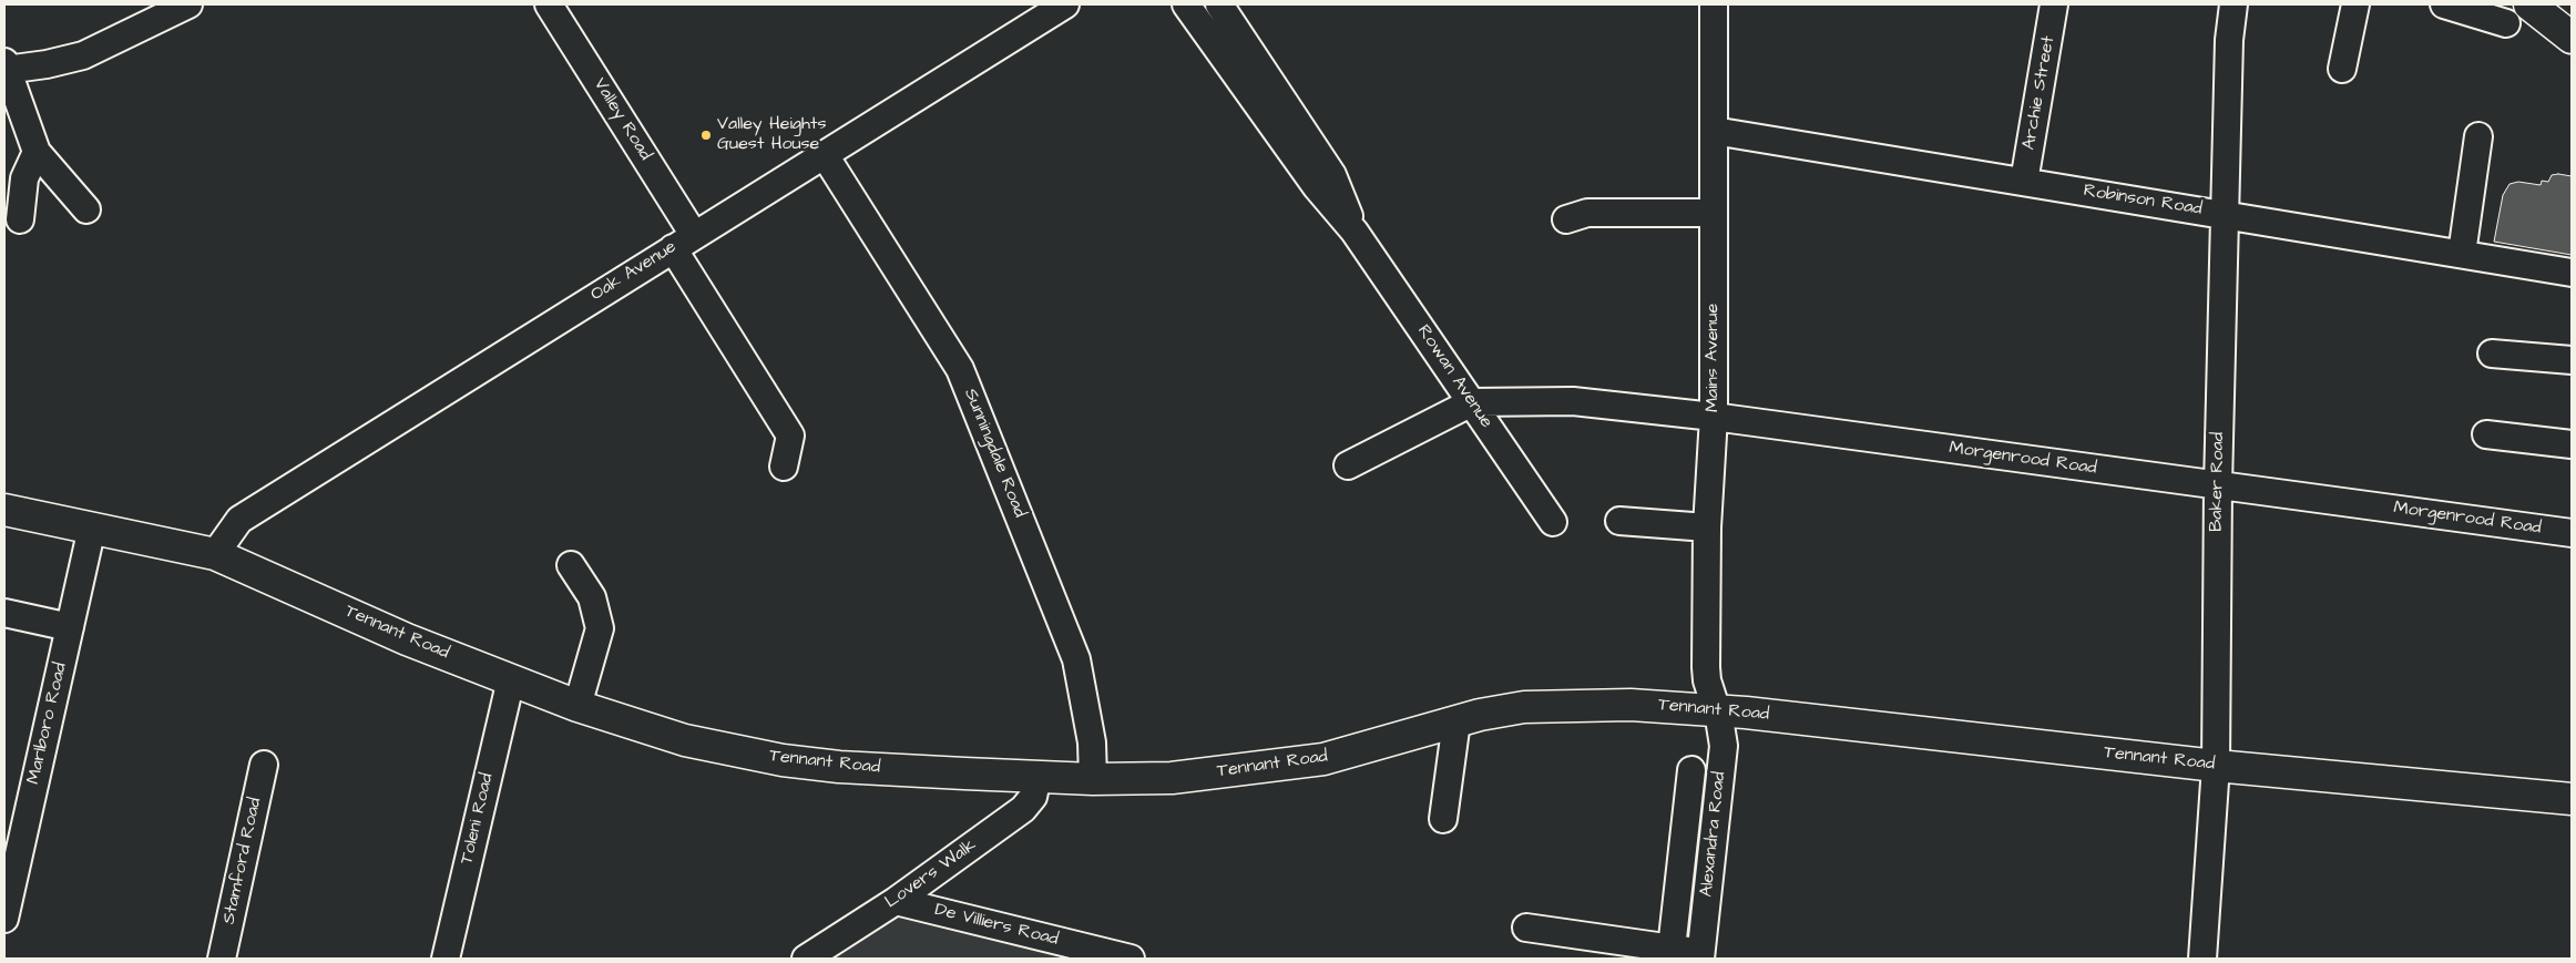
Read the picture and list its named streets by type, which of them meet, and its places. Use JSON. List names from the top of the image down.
{
  "streets": {
    "main road": ["Tennant Road"],
    "street": [
      "Archie Street",
      "Valley Road",
      "Robinson Road",
      "Oak Avenue",
      "Mains Avenue",
      "Rowan Avenue",
      "Sunningdale Road",
      "Morgenrood Road",
      "Baker Road",
      "Marlboro Road",
      "Toleni Road",
      "Alexandra Road",
      "Stamford Road",
      "Lovers Walk",
      "De Villiers Road"
    ]
  },
  "crossings": [
    ["Archie Street", "Robinson Road"],
    ["Valley Road", "Oak Avenue"],
    ["Robinson Road", "Mains Avenue"],
    ["Robinson Road", "Baker Road"],
    ["Oak Avenue", "Sunningdale Road"],
    ["Oak Avenue", "Tennant Road"],
    ["Mains Avenue", "Morgenrood Road"],
    ["Mains Avenue", "Tennant Road"],
    ["Mains Avenue", "Alexandra Road"],
    ["Rowan Avenue", "Morgenrood Road"],
    ["Sunningdale Road", "Tennant Road"],
    ["Morgenrood Road", "Baker Road"],
    ["Baker Road", "Tennant Road"],
    ["Tennant Road", "Marlboro Road"],
    ["Tennant Road", "Toleni Road"],
    ["Tennant Road", "Alexandra Road"],
    ["Tennant Road", "Lovers Walk"],
    ["Lovers Walk", "De Villiers Road"]
  ],
  "places": ["Valley Heights Guest House"]
}
